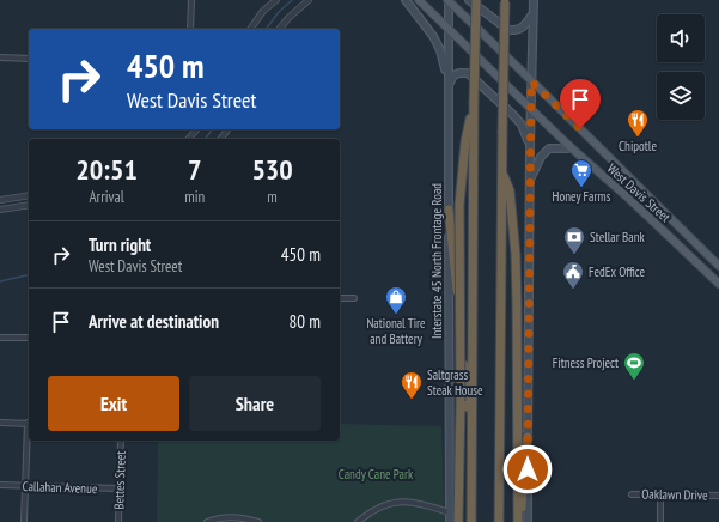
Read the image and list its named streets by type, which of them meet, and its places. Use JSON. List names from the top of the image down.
{
  "streets": {
    "main road": ["West Davis Street", "Interstate 45 North Frontage Road"],
    "street": ["Bettes Street", "Callahan Avenue", "Oaklawn Drive"]
  },
  "crossings": [
    ["West Davis Street", "Interstate 45 North Frontage Road"],
    ["Bettes Street", "Callahan Avenue"]
  ],
  "parks": ["Candy Cane Park"],
  "places": {
    "restaurant": ["Chipotle", "Saltgrass Steak House"],
    "supermarket": ["Honey Farms"],
    "bank": ["Stellar Bank"],
    "public building": ["FedEx Office"],
    "shop": ["National Tire and Battery"],
    "sports": ["Fitness Project"]
  },
  "page": {
    "turn": ["450 m", "West Davis Street"],
    "eta": [
      "20:51",
      "Arrival",
      "7",
      "min",
      "530",
      "m"
    ],
    "list": [
      {
        "name": "Turn right",
        "note": "West Davis Street",
        "value": "450 m"
      },
      {
        "name": "Arrive at destination",
        "value": "80 m"
      }
    ],
    "buttons": ["Exit", "Share"]
  }
}
